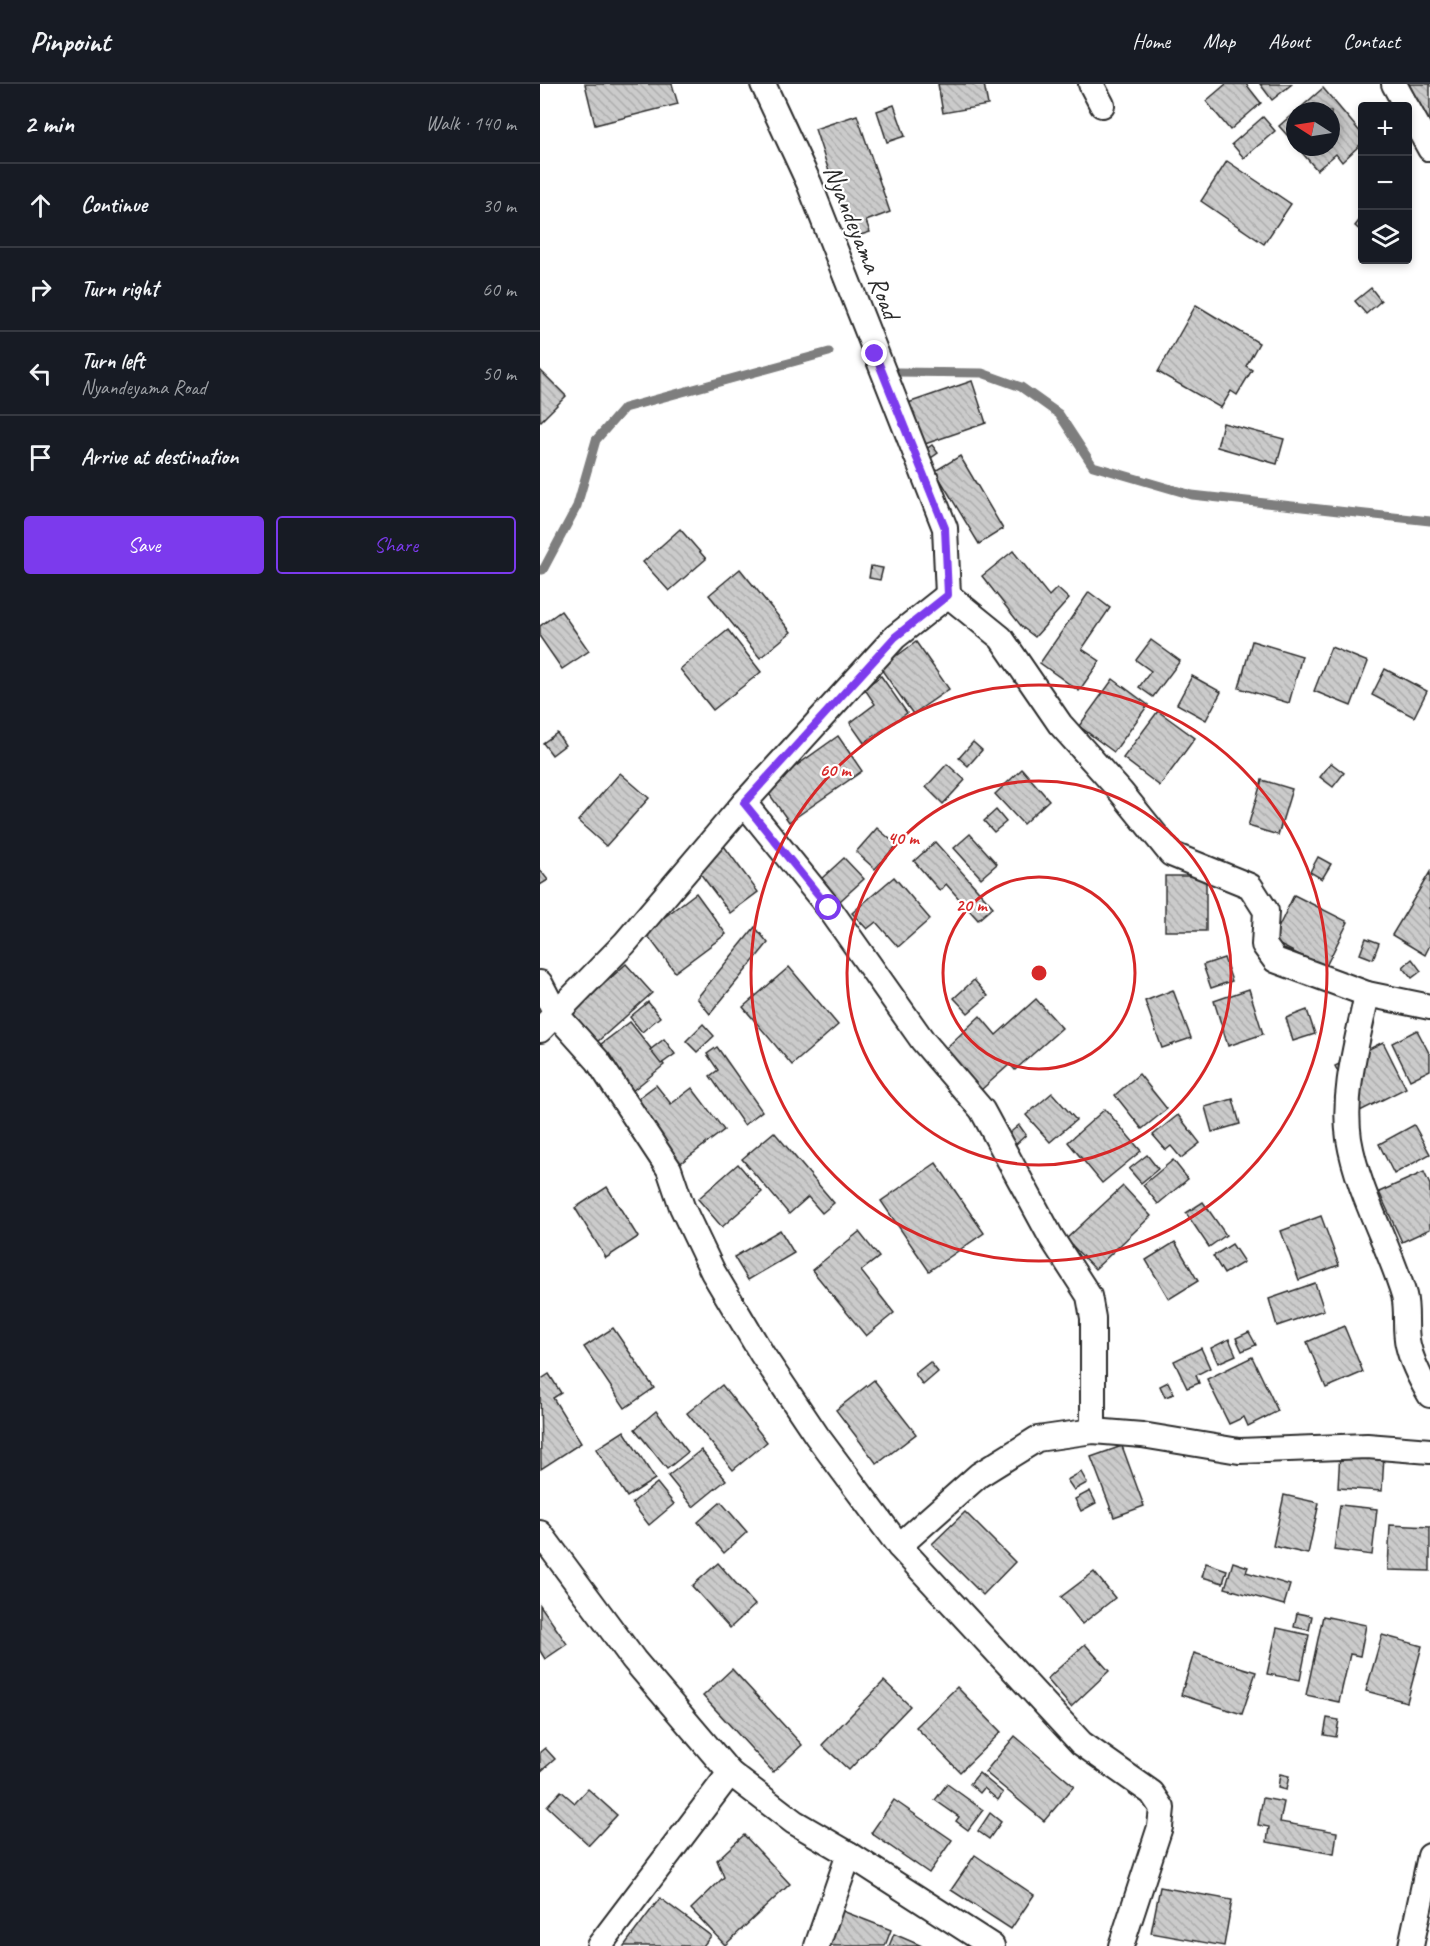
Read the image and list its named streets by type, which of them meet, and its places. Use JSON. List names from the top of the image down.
{
  "streets": {
    "street": ["Nyandeyama Road"]
  },
  "north": "left",
  "page": {
    "header": "Pinpoint",
    "nav": [
      "Home",
      "Map",
      "About",
      "Contact"
    ],
    "heading": ["2 min", "Walk · 140 m"],
    "map_buttons": ["+", "−"],
    "list": [
      ["Continue", "30 m"],
      ["Turn right", "60 m"],
      ["Turn left", "Nyandeyama Road", "50 m"],
      "Arrive at destination"
    ],
    "buttons": ["Save", "Share"]
  },
  "rings": ["60 m", "40 m", "20 m"]
}
